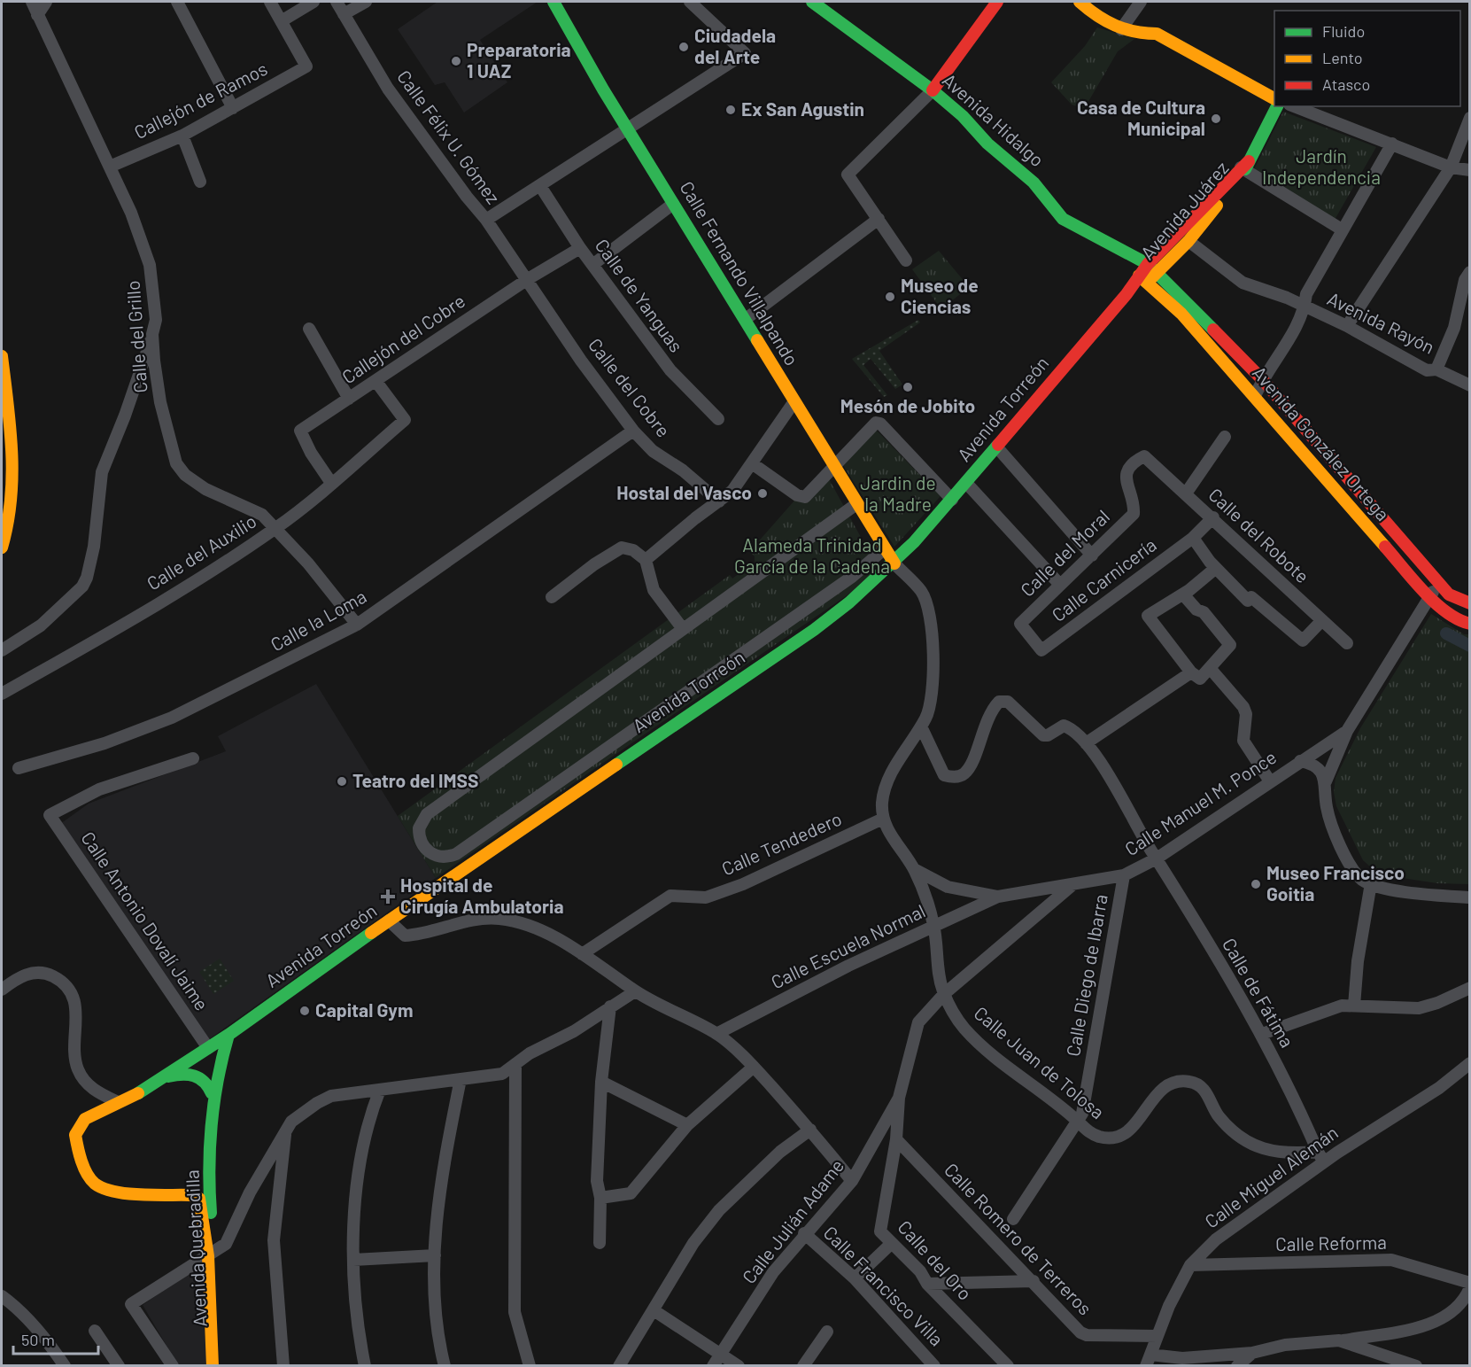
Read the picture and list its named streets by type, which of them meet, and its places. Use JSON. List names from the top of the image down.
{
  "streets": {
    "street": [
      "Callejón de Ramos",
      "Avenida Hidalgo",
      "Calle Félix U. Gómez",
      "Avenida Juárez",
      "Calle Fernando Villalpando",
      "Calle de Yanguas",
      "Avenida Rayón",
      "Calle del Grillo",
      "Callejón del Cobre",
      "Calle del Cobre",
      "Avenida Torreón",
      "Avenida González Ortega",
      "Calle del Robote",
      "Calle del Auxilio",
      "Calle del Moral",
      "Calle Carnicería",
      "Calle la Loma",
      "Calle Manuel M. Ponce",
      "Calle Tendedero",
      "Calle Antonio Dovalí Jaime",
      "Calle Escuela Normal",
      "Calle Diego de Ibarra",
      "Calle de Fátima",
      "Calle Juan de Tolosa",
      "Calle Miguel Alemán",
      "Calle Julián Adame",
      "Calle Romero de Terreros",
      "Calle Reforma",
      "Avenida Quebradilla",
      "Calle del Oro",
      "Calle Francisco Villa"
    ]
  },
  "crossings": [
    ["Callejón de Ramos", "Calle del Grillo"],
    ["Avenida Hidalgo", "Avenida Juárez"],
    ["Avenida Hidalgo", "Avenida González Ortega"],
    ["Calle Félix U. Gómez", "Callejón del Cobre"],
    ["Calle Félix U. Gómez", "Calle del Cobre"],
    ["Avenida Juárez", "Avenida Rayón"],
    ["Avenida Juárez", "Avenida Torreón"],
    ["Avenida Juárez", "Avenida González Ortega"],
    ["Calle Fernando Villalpando", "Avenida Torreón"],
    ["Calle de Yanguas", "Callejón del Cobre"],
    ["Calle del Grillo", "Calle del Auxilio"],
    ["Calle del Grillo", "Calle la Loma"],
    ["Callejón del Cobre", "Calle del Cobre"],
    ["Callejón del Cobre", "Calle del Auxilio"],
    ["Calle del Cobre", "Calle la Loma"],
    ["Avenida Torreón", "Avenida González Ortega"],
    ["Avenida Torreón", "Calle Antonio Dovalí Jaime"],
    ["Avenida Torreón", "Avenida Quebradilla"],
    ["Calle del Robote", "Calle del Moral"],
    ["Calle del Robote", "Calle Carnicería"],
    ["Calle del Moral", "Calle Carnicería"],
    ["Calle Manuel M. Ponce", "Calle Escuela Normal"],
    ["Calle Manuel M. Ponce", "Calle Diego de Ibarra"],
    ["Calle Manuel M. Ponce", "Calle de Fátima"],
    ["Calle Manuel M. Ponce", "Calle Juan de Tolosa"],
    ["Calle Escuela Normal", "Calle Juan de Tolosa"],
    ["Calle Diego de Ibarra", "Calle Juan de Tolosa"],
    ["Calle de Fátima", "Calle Juan de Tolosa"],
    ["Calle Miguel Alemán", "Calle Romero de Terreros"],
    ["Calle Miguel Alemán", "Calle Reforma"],
    ["Calle Julián Adame", "Calle del Oro"],
    ["Calle Julián Adame", "Calle Francisco Villa"],
    ["Calle Romero de Terreros", "Calle del Oro"]
  ],
  "parks": ["Jardín Independencia", "Jardin de la Madre", "Alameda Trinidad García de la Cadena"],
  "places": {
    "other": [
      "Ciudadela del Arte",
      "Preparatoria 1 UAZ",
      "Ex San Agustin",
      "Casa de Cultura Municipal",
      "Museo de Ciencias",
      "Mesón de Jobito",
      "Hostal del Vasco",
      "Teatro del IMSS",
      "Museo Francisco Goitia",
      "Capital Gym"
    ],
    "health": ["Hospital de Cirugía Ambulatoria"]
  },
  "legend": ["Fluido", "Lento", "Atasco"],
  "scale_bar": "50 m"
}
